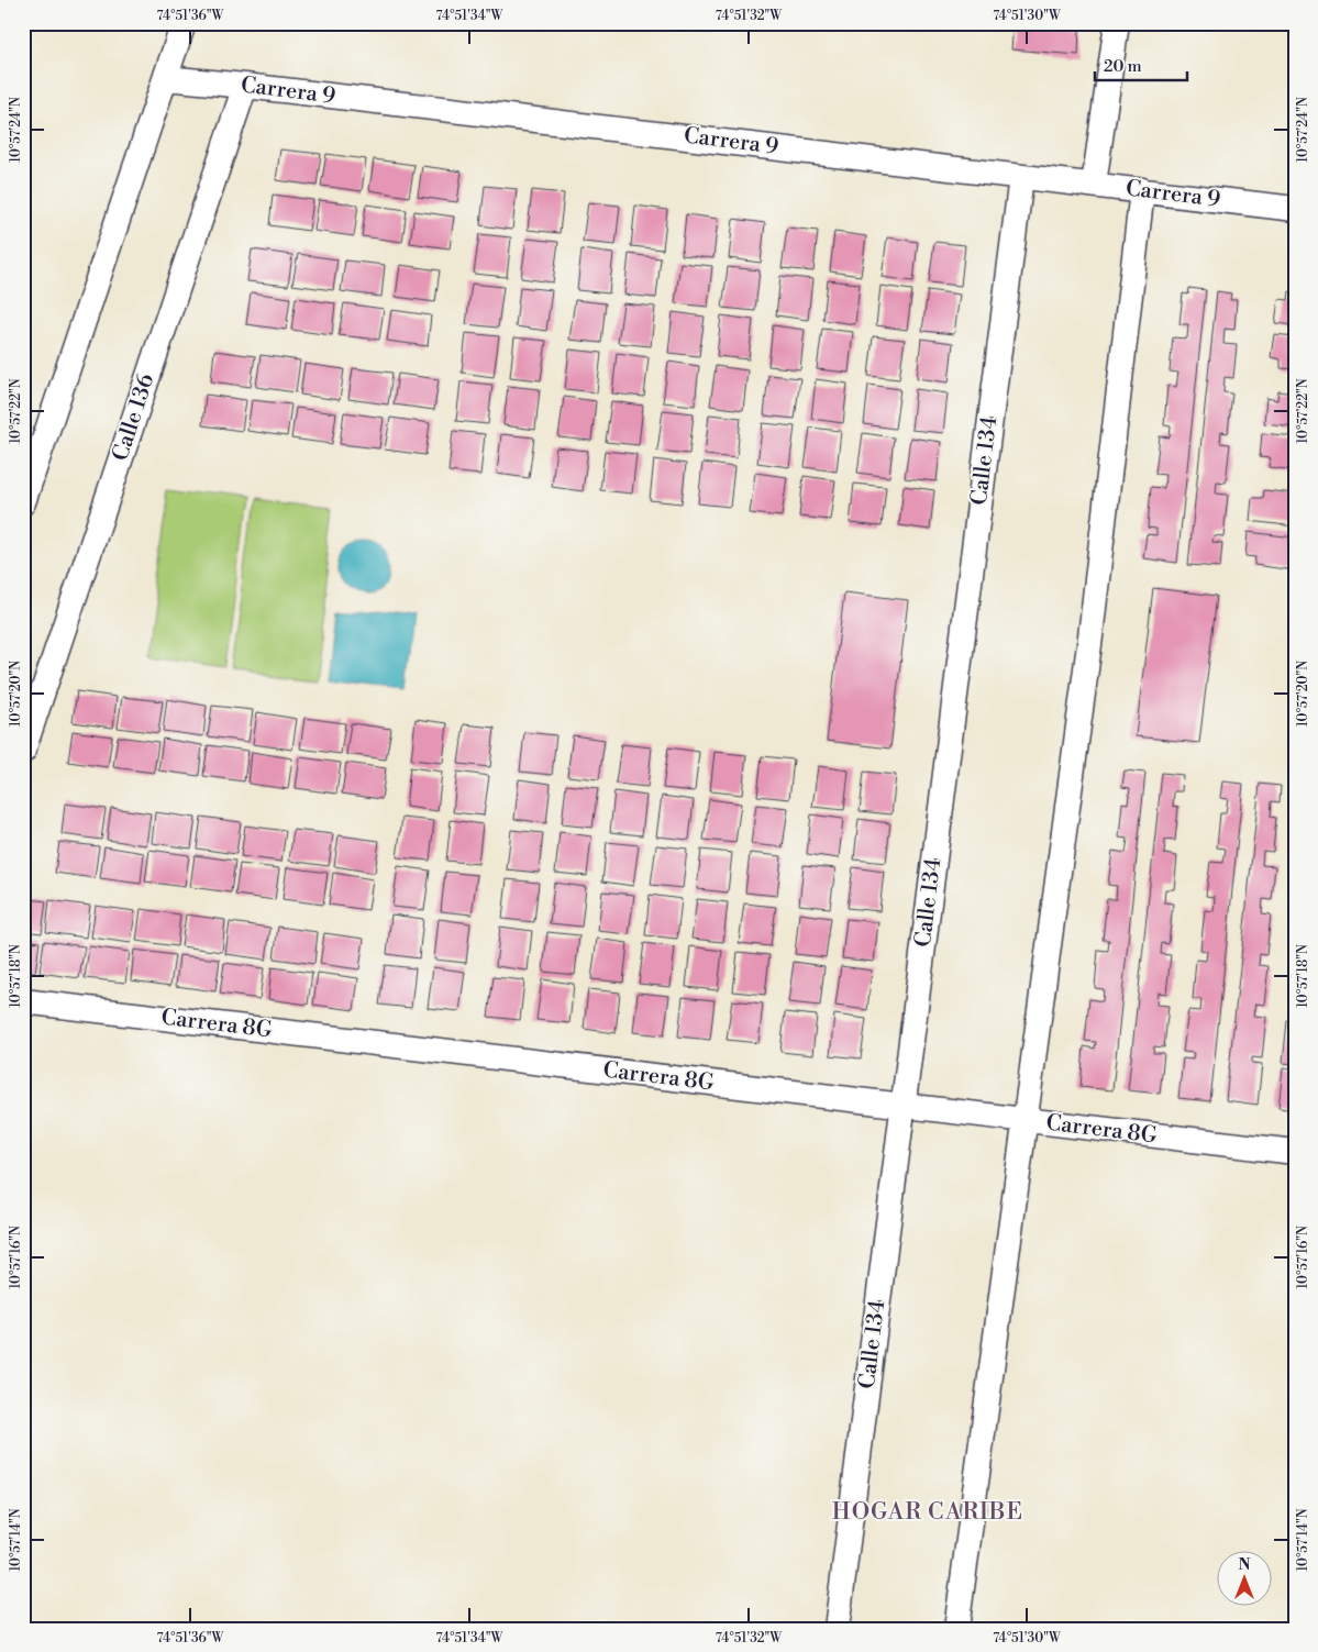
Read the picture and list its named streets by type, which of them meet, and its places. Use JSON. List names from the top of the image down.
{
  "streets": {
    "street": [
      "Carrera 9",
      "Calle 136",
      "Calle 134",
      "Carrera 8G"
    ]
  },
  "crossings": [
    ["Carrera 9", "Calle 136"],
    ["Carrera 9", "Calle 134"],
    ["Calle 134", "Carrera 8G"]
  ],
  "districts": ["HOGAR CARIBE"],
  "scale_bar": "20 m",
  "north": "top",
  "coordinates": [
    "74°51'36\"W",
    "74°51'34\"W",
    "74°51'32\"W",
    "74°51'30\"W",
    "10°57'24\"N",
    "10°57'22\"N",
    "10°57'20\"N",
    "10°57'18\"N",
    "10°57'16\"N",
    "10°57'14\"N"
  ]
}
